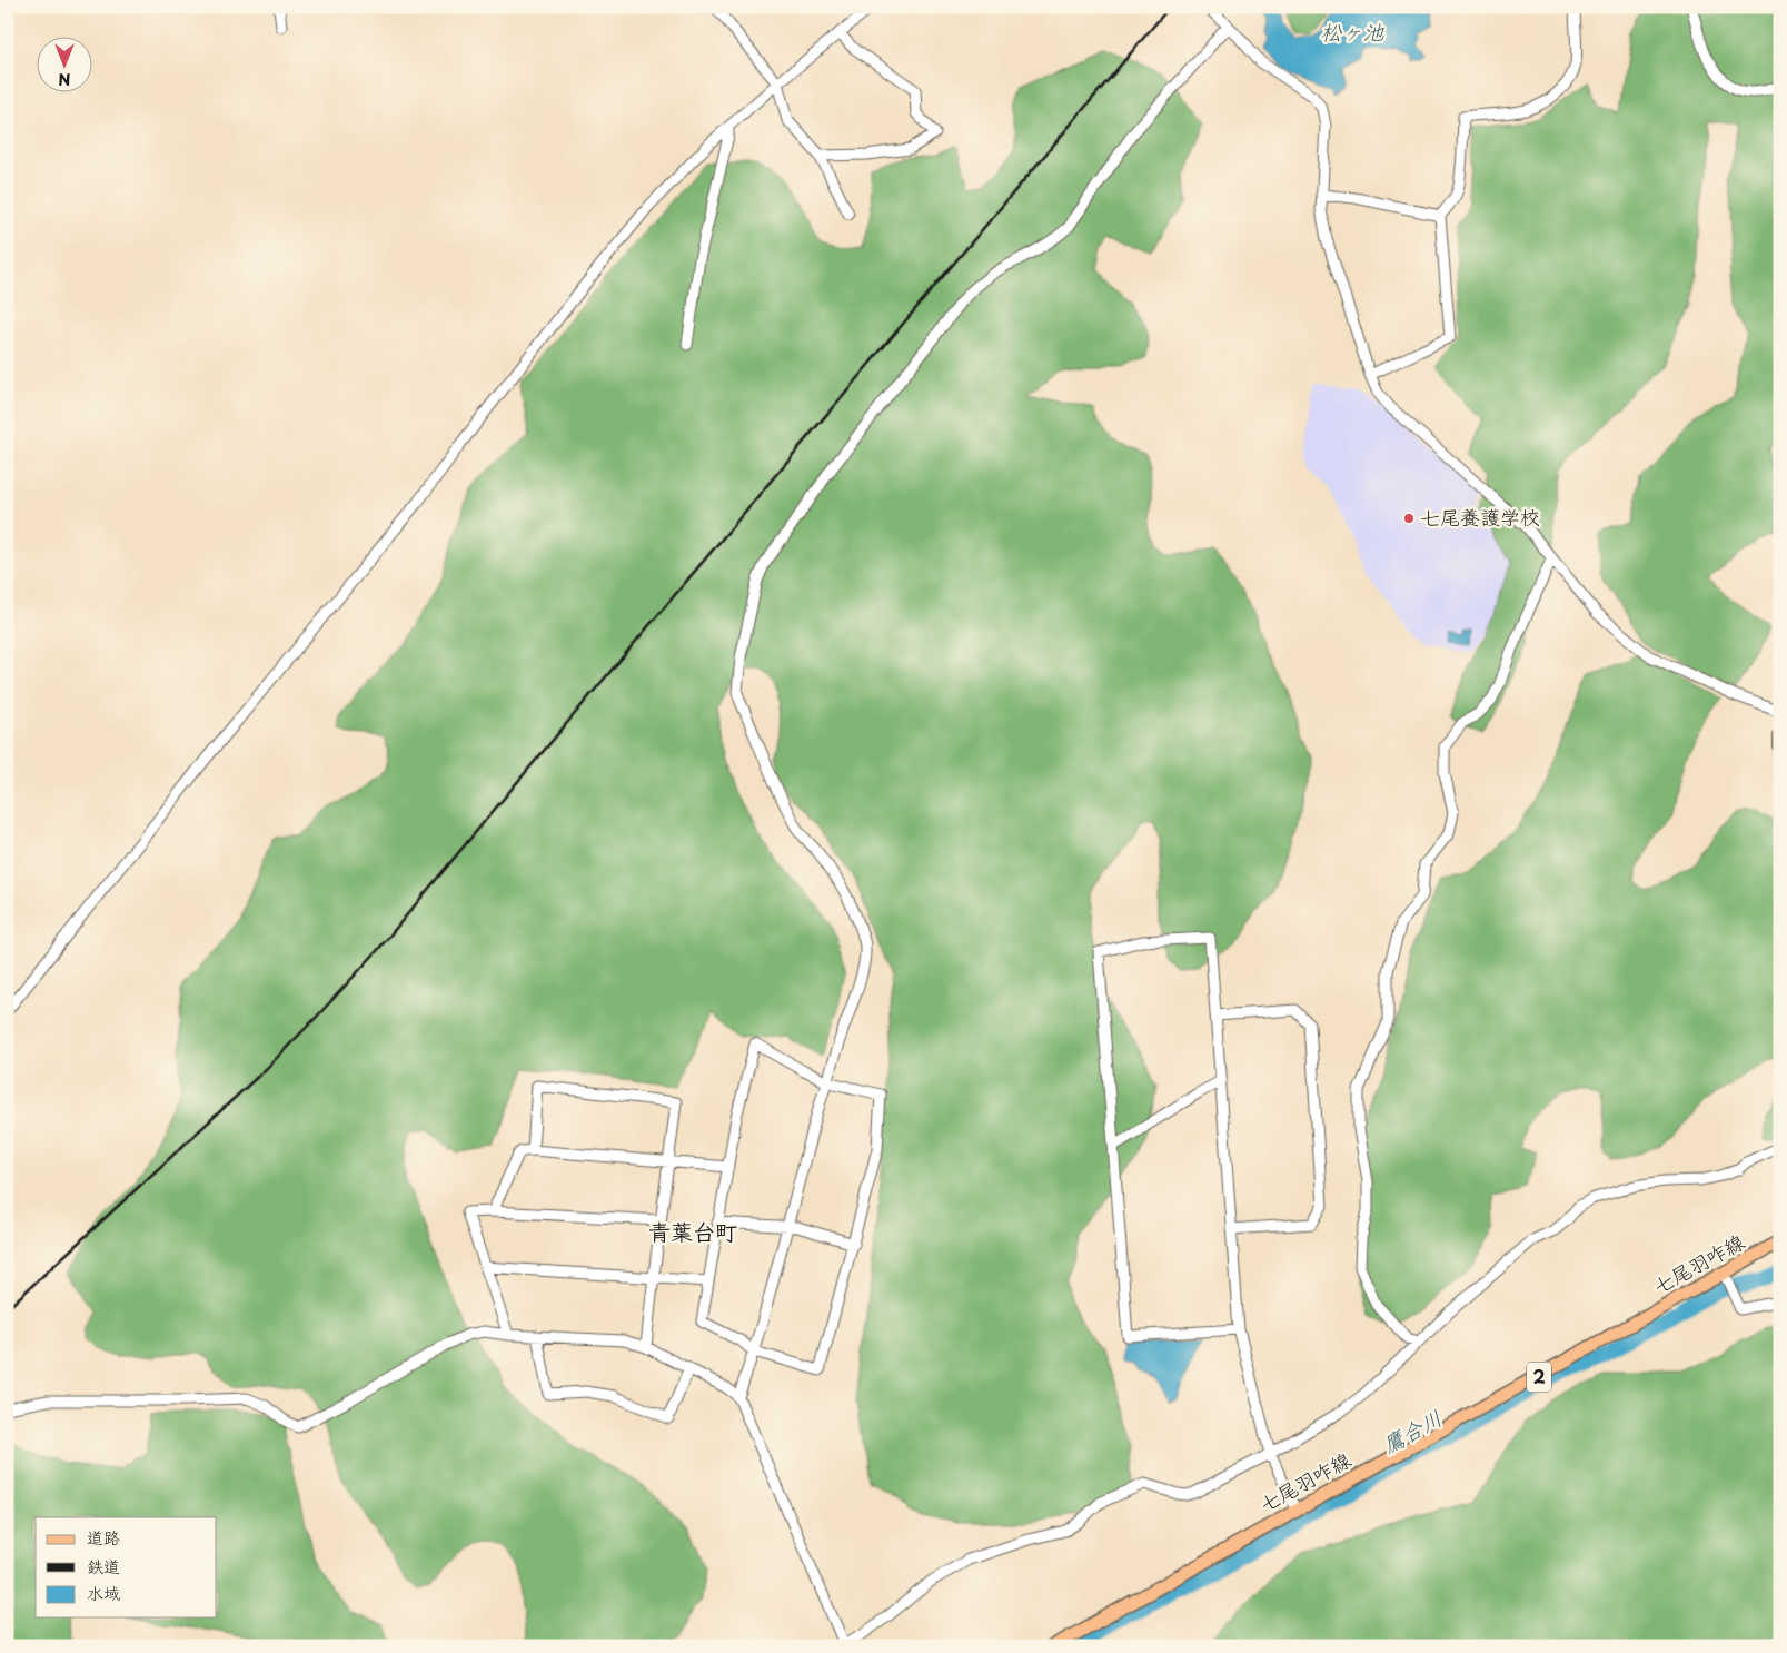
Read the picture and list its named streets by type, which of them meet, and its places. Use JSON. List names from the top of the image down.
{
  "streets": {
    "main road": ["七尾羽咋線", "2"]
  },
  "districts": ["青葉台町"],
  "water": ["松ヶ池", "鷹合川"],
  "places": ["七尾養護学校"],
  "legend": ["道路", "鉄道", "水域"],
  "north": "bottom"
}
